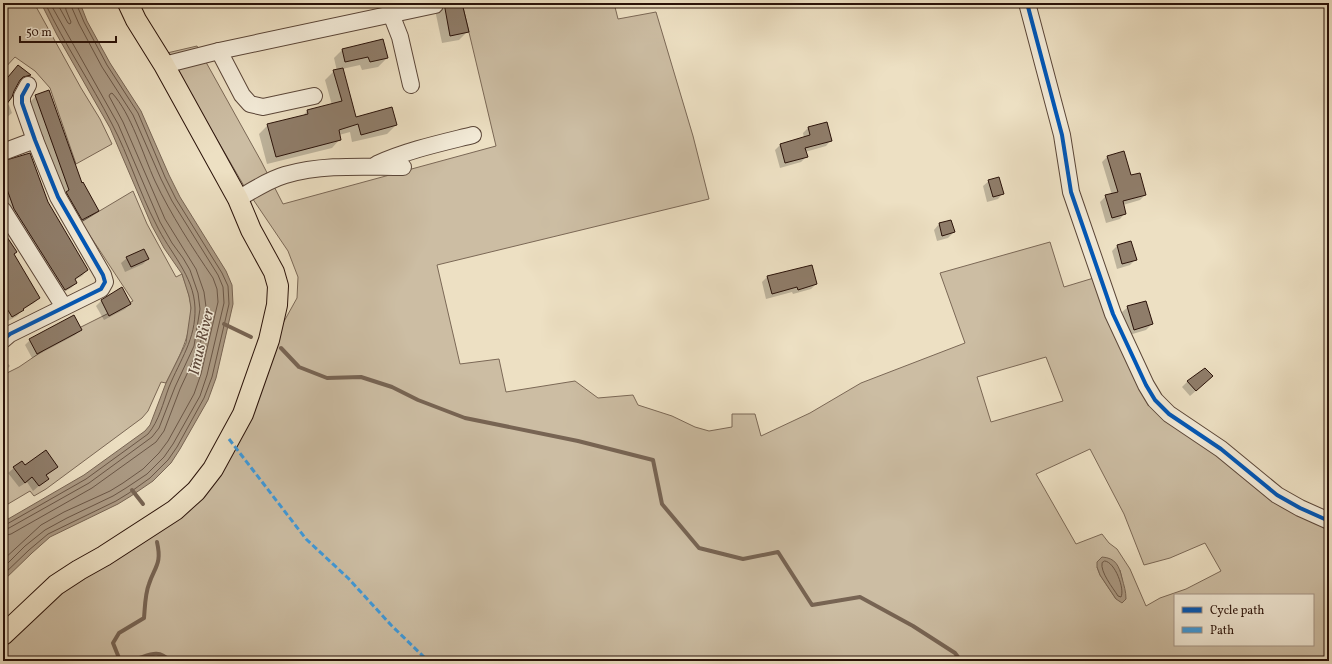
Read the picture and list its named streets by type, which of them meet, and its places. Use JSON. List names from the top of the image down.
{
  "water": ["Imus River"],
  "legend": ["Cycle path", "Path"],
  "scale_bar": "50 m"
}
